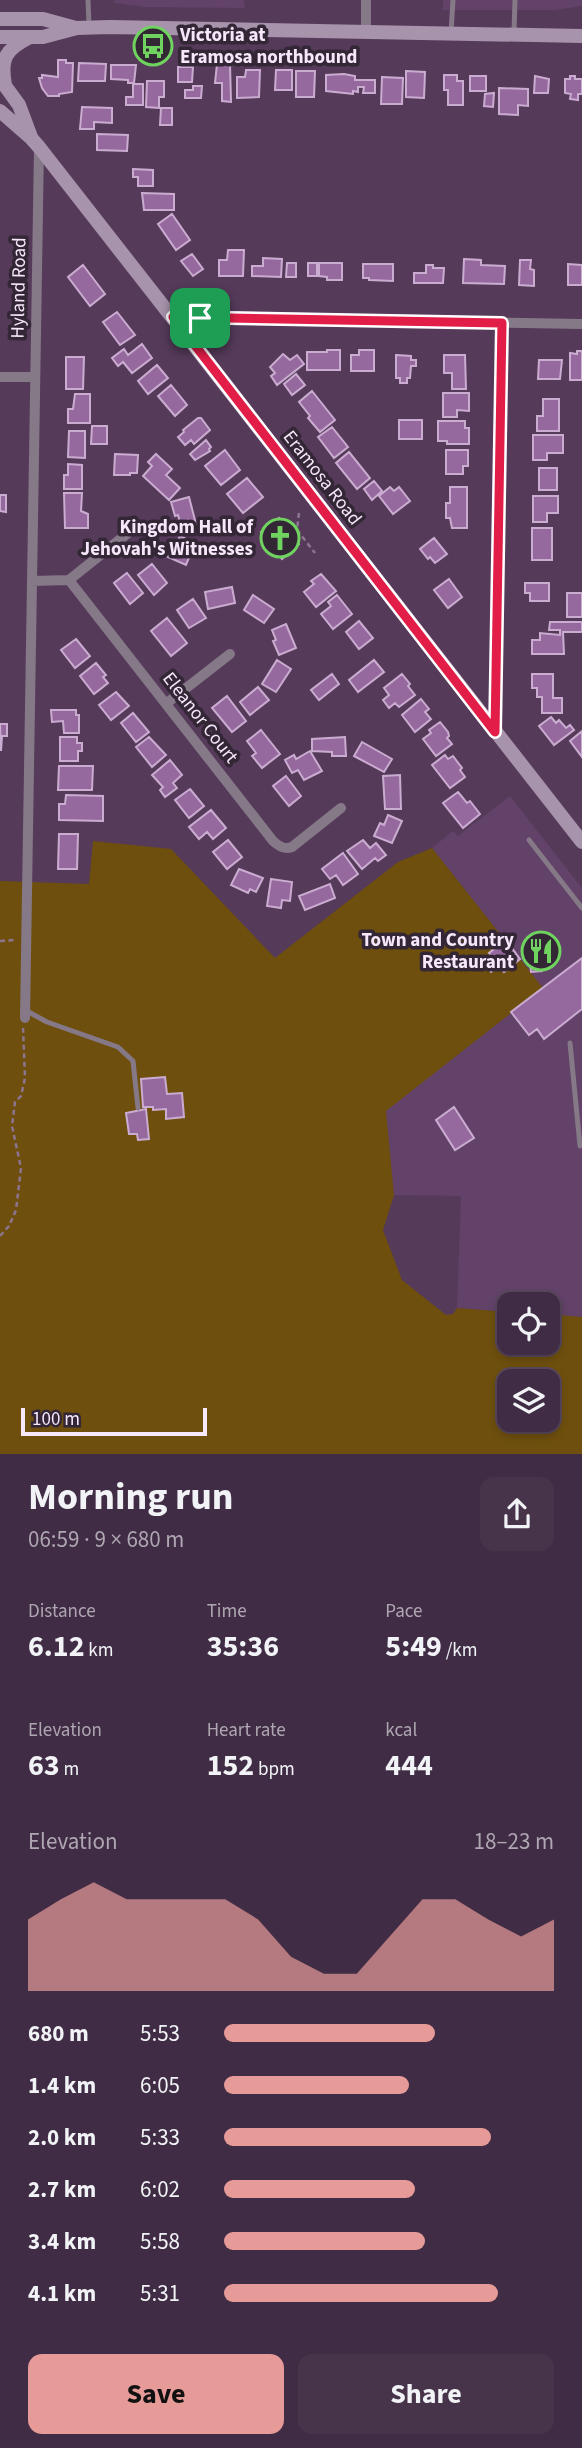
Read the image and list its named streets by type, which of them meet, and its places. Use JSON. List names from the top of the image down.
{
  "streets": {
    "main road": ["Eramosa Road"],
    "street": ["Hyland Road", "Eleanor Court"]
  },
  "crossings": [
    ["Hyland Road", "Eramosa Road"]
  ],
  "places": {
    "bus stop": ["Victoria at Eramosa northbound"],
    "church": ["Kingdom Hall of Jehovah's Witnesses"],
    "restaurant": ["Town and Country Restaurant"]
  },
  "scale_bar": "100 m",
  "page": {
    "scale": "100 m",
    "heading": ["Morning run", "06:59 · 9 × 680 m"],
    "stats": [
      ["Distance", "6.12 km"],
      ["Time", "35:36"],
      ["Pace", "5:49 /km"],
      ["Elevation", "63 m"],
      ["Heart rate", "152 bpm"],
      ["kcal", "444"]
    ],
    "chart": ["Elevation", "18–23 m"],
    "list": [
      {
        "name": "680 m",
        "note": "5:53"
      },
      {
        "name": "1.4 km",
        "note": "6:05"
      },
      {
        "name": "2.0 km",
        "note": "5:33"
      },
      {
        "name": "2.7 km",
        "note": "6:02"
      },
      {
        "name": "3.4 km",
        "note": "5:58"
      },
      {
        "name": "4.1 km",
        "note": "5:31"
      }
    ],
    "buttons": ["Save", "Share"]
  }
}
